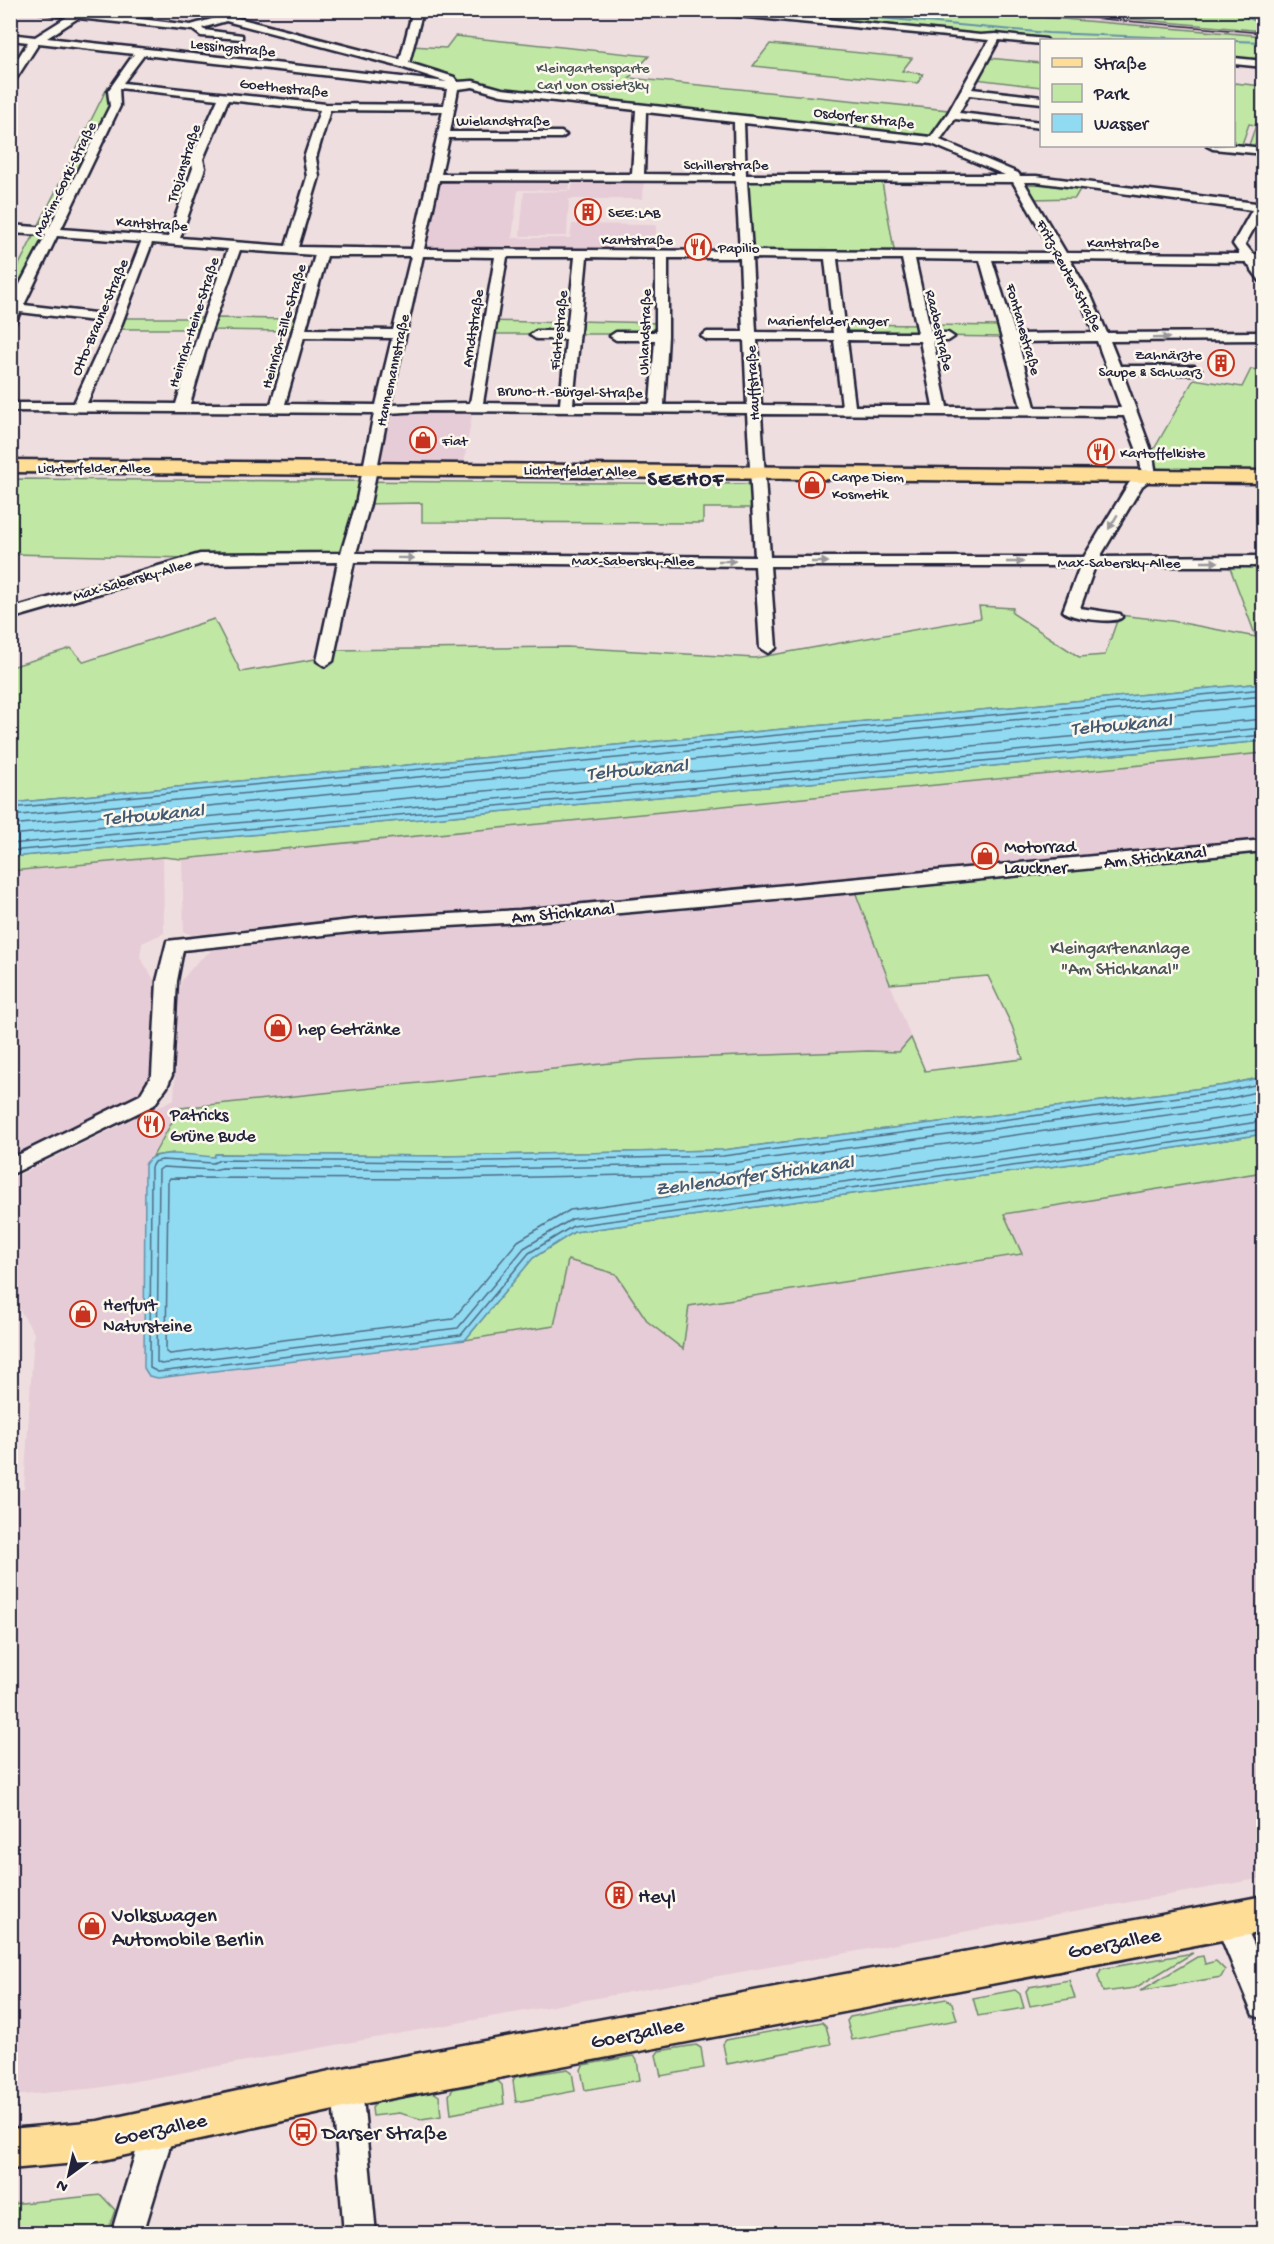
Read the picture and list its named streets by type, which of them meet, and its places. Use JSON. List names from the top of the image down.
{
  "streets": {
    "main road": ["Lichterfelder Allee", "Goerzallee"],
    "street": [
      "Lessingstraße",
      "Goethestraße",
      "Osdorfer Straße",
      "Wielandstraße",
      "Trojanstraße",
      "Schillerstraße",
      "Maxim-Gorki-Straße",
      "Kantstraße",
      "Fritz-Reuter-Straße",
      "Otto-Braune-Straße",
      "Marienfelder Anger",
      "Heinrich-Heine-Straße",
      "Heinrich-Zille-Straße",
      "Arndtstraße",
      "Fontanestraße",
      "Fichtestraße",
      "Raabestraße",
      "Uhlandstraße",
      "Hannemannstraße",
      "Hauffstraße",
      "Bruno-H.-Bürgel-Straße",
      "Max-Sabersky-Allee",
      "Am Stichkanal"
    ]
  },
  "crossings": [
    ["Lessingstraße", "Osdorfer Straße"],
    ["Lessingstraße", "Maxim-Gorki-Straße"],
    ["Lessingstraße", "Hannemannstraße"],
    ["Goethestraße", "Trojanstraße"],
    ["Goethestraße", "Maxim-Gorki-Straße"],
    ["Goethestraße", "Hannemannstraße"],
    ["Osdorfer Straße", "Schillerstraße"],
    ["Osdorfer Straße", "Fritz-Reuter-Straße"],
    ["Osdorfer Straße", "Hannemannstraße"],
    ["Osdorfer Straße", "Hauffstraße"],
    ["Wielandstraße", "Hannemannstraße"],
    ["Trojanstraße", "Kantstraße"],
    ["Schillerstraße", "Fritz-Reuter-Straße"],
    ["Schillerstraße", "Hannemannstraße"],
    ["Schillerstraße", "Hauffstraße"],
    ["Maxim-Gorki-Straße", "Kantstraße"],
    ["Kantstraße", "Fritz-Reuter-Straße"],
    ["Kantstraße", "Otto-Braune-Straße"],
    ["Kantstraße", "Heinrich-Heine-Straße"],
    ["Kantstraße", "Heinrich-Zille-Straße"],
    ["Kantstraße", "Arndtstraße"],
    ["Kantstraße", "Fontanestraße"],
    ["Kantstraße", "Fichtestraße"],
    ["Kantstraße", "Raabestraße"],
    ["Kantstraße", "Uhlandstraße"],
    ["Kantstraße", "Hannemannstraße"],
    ["Kantstraße", "Hauffstraße"],
    ["Fritz-Reuter-Straße", "Bruno-H.-Bürgel-Straße"],
    ["Fritz-Reuter-Straße", "Lichterfelder Allee"],
    ["Otto-Braune-Straße", "Bruno-H.-Bürgel-Straße"],
    ["Marienfelder Anger", "Raabestraße"],
    ["Marienfelder Anger", "Hauffstraße"],
    ["Heinrich-Heine-Straße", "Bruno-H.-Bürgel-Straße"],
    ["Heinrich-Zille-Straße", "Bruno-H.-Bürgel-Straße"],
    ["Arndtstraße", "Bruno-H.-Bürgel-Straße"],
    ["Fontanestraße", "Bruno-H.-Bürgel-Straße"],
    ["Fichtestraße", "Bruno-H.-Bürgel-Straße"],
    ["Raabestraße", "Bruno-H.-Bürgel-Straße"],
    ["Uhlandstraße", "Bruno-H.-Bürgel-Straße"],
    ["Hannemannstraße", "Bruno-H.-Bürgel-Straße"],
    ["Hannemannstraße", "Lichterfelder Allee"],
    ["Hannemannstraße", "Max-Sabersky-Allee"],
    ["Hauffstraße", "Bruno-H.-Bürgel-Straße"],
    ["Hauffstraße", "Lichterfelder Allee"],
    ["Hauffstraße", "Max-Sabersky-Allee"]
  ],
  "one_way": ["Max-Sabersky-Allee"],
  "districts": ["SEEHOF"],
  "water": ["Teltowkanal", "Zehlendorfer Stichkanal"],
  "parks": ["Kleingartensparte Carl von Ossietzky", "Kleingartenanlage \"Am Stichkanal\""],
  "places": {
    "building": ["SEE:LAB", "Zahnärzte Saupe & Schwarz", "Heyl"],
    "restaurant": ["Papilio", "Kartoffelkiste", "Patricks Grüne Bude"],
    "shop": [
      "Fiat",
      "Carpe Diem Kosmetik",
      "Motorrad Lauckner",
      "hep Getränke",
      "Herfurt Natursteine",
      "Volkswagen Automobile Berlin"
    ],
    "bus stop": ["Darser Straße"]
  },
  "legend": ["Straße", "Park", "Wasser"],
  "north": "bottom left"
}
